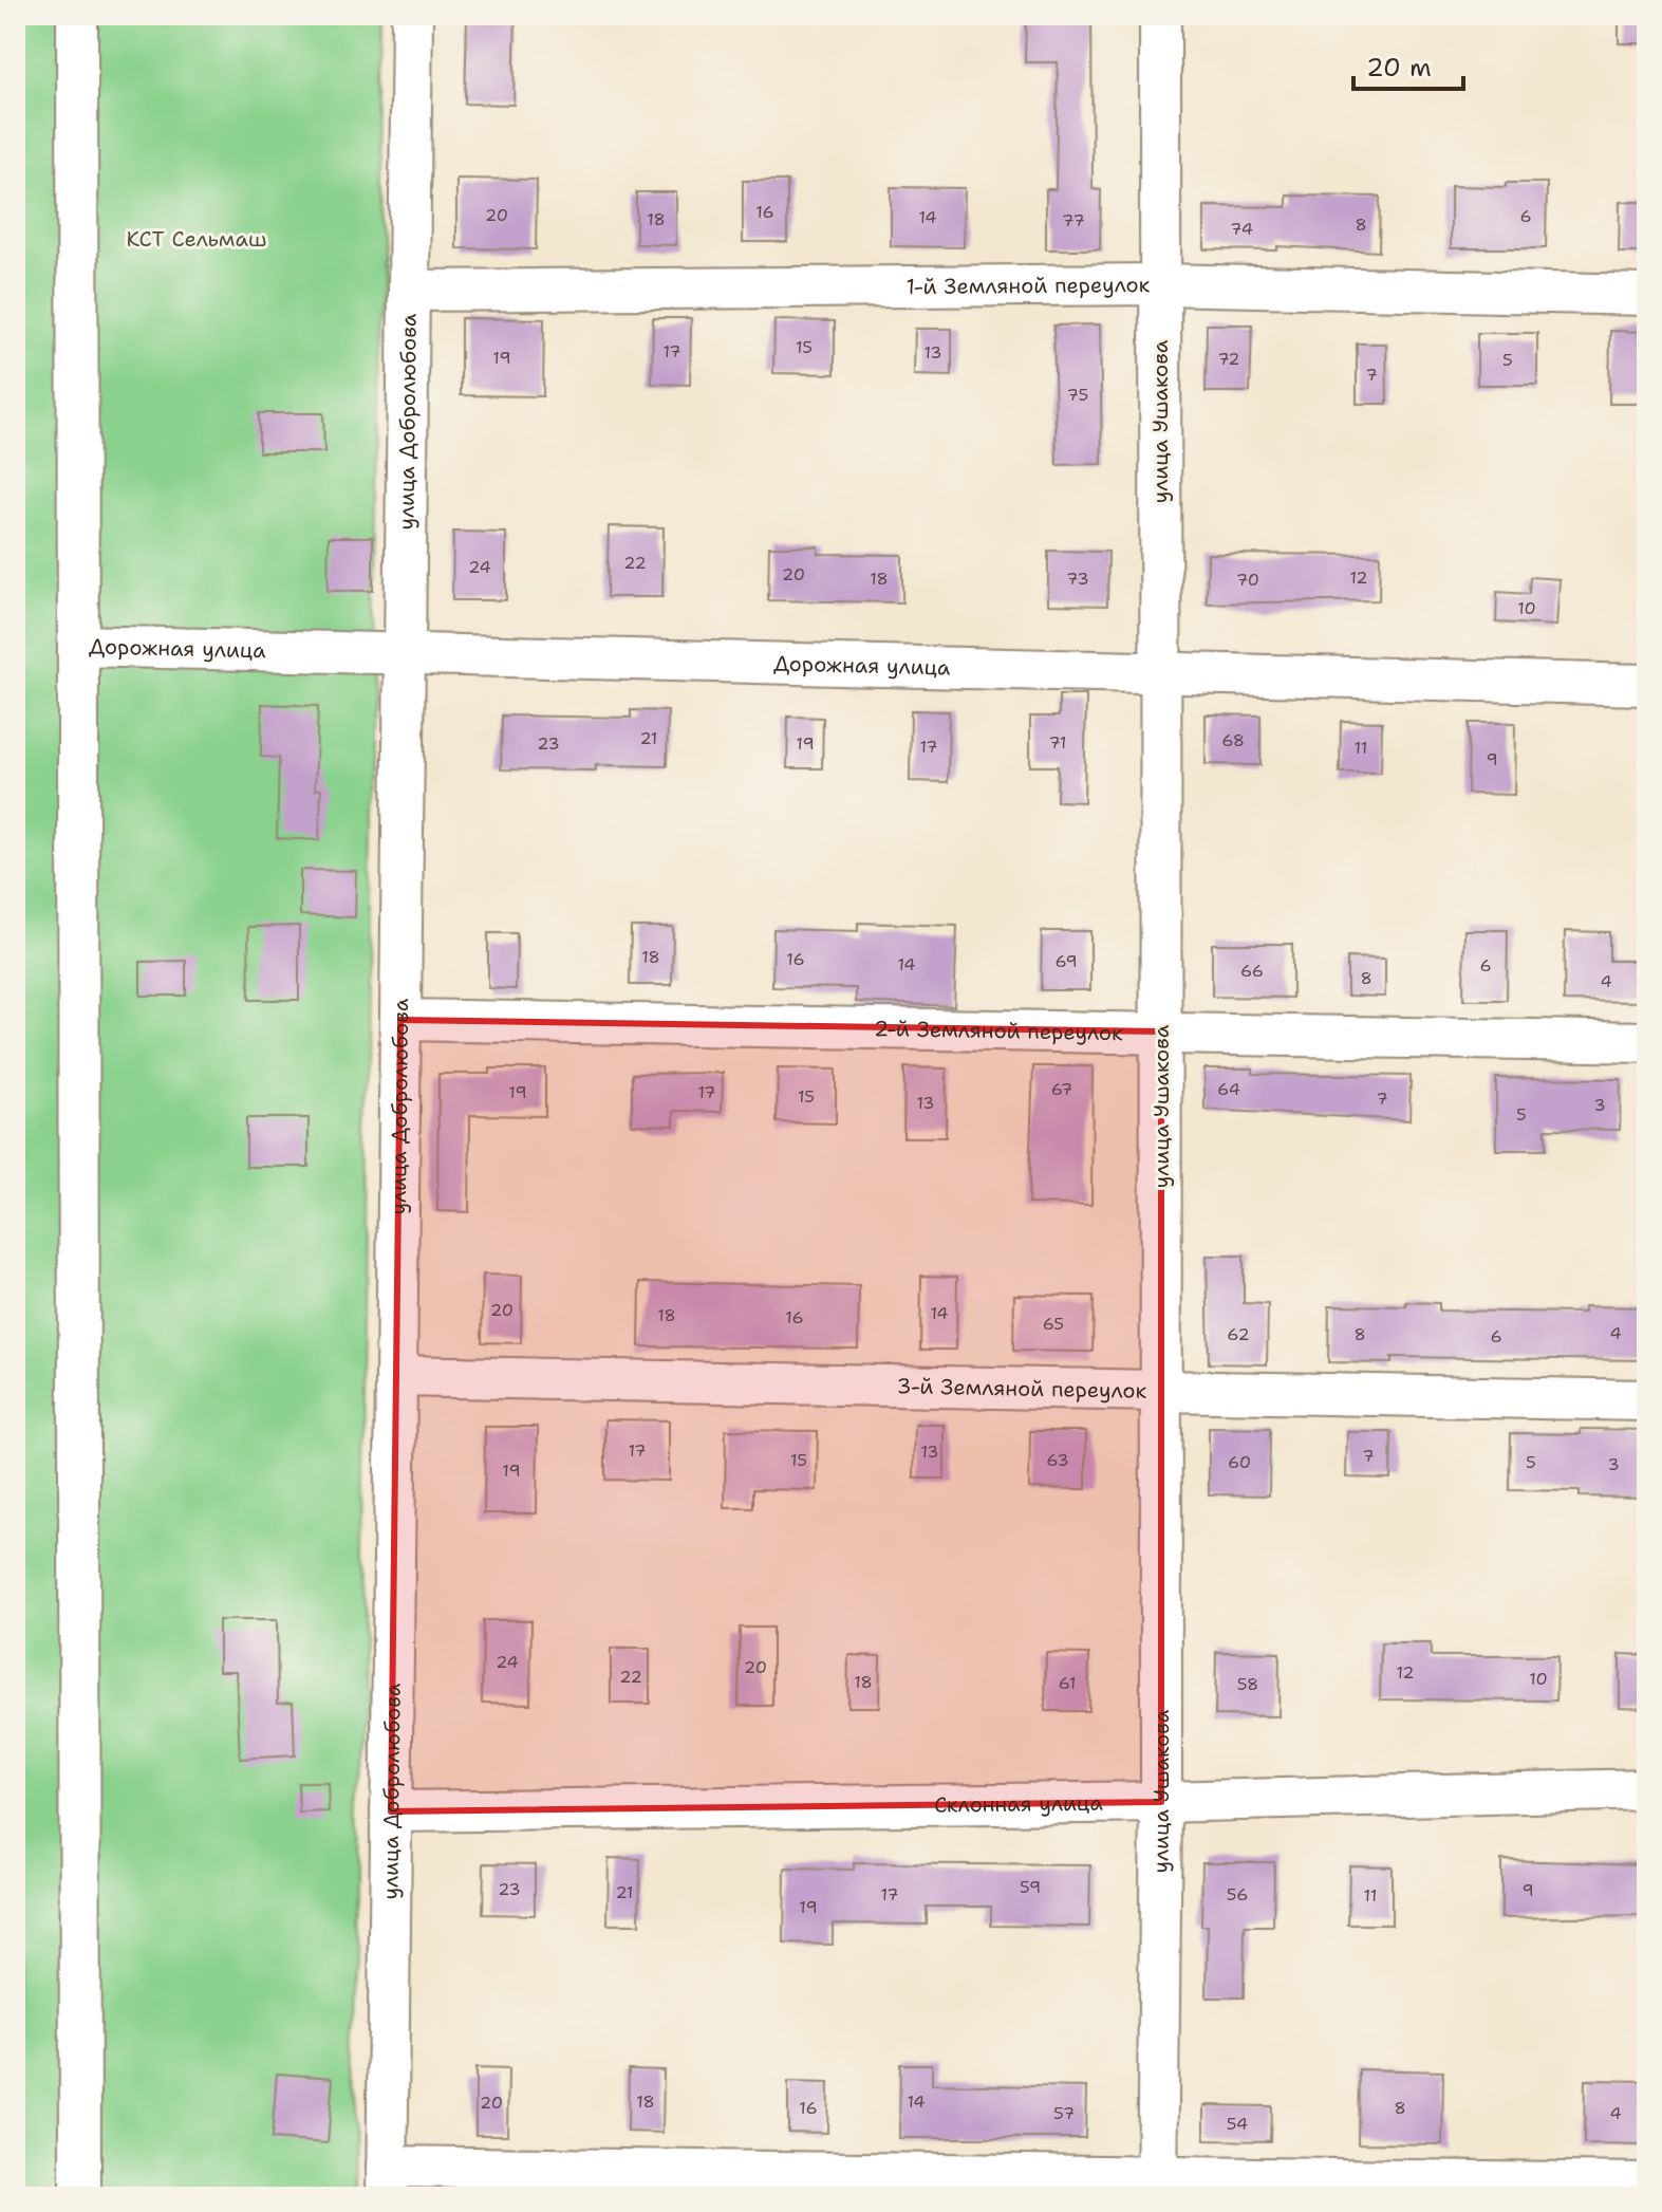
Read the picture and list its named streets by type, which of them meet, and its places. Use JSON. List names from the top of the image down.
{
  "streets": {
    "street": [
      "1-й Земляной переулок",
      "улица Добролюбова",
      "улица Ушакова",
      "Дорожная улица",
      "2-й Земляной переулок",
      "3-й Земляной переулок",
      "Склонная улица"
    ]
  },
  "crossings": [
    ["1-й Земляной переулок", "улица Добролюбова"],
    ["1-й Земляной переулок", "улица Ушакова"],
    ["улица Добролюбова", "Дорожная улица"],
    ["улица Добролюбова", "2-й Земляной переулок"],
    ["улица Добролюбова", "3-й Земляной переулок"],
    ["улица Добролюбова", "Склонная улица"],
    ["улица Ушакова", "Дорожная улица"],
    ["улица Ушакова", "2-й Земляной переулок"],
    ["улица Ушакова", "3-й Земляной переулок"],
    ["улица Ушакова", "Склонная улица"]
  ],
  "parks": ["КСТ Сельмаш"],
  "house_numbers": [
    "16",
    "20",
    "6",
    "14",
    "18",
    "77",
    "8",
    "74",
    "15",
    "17",
    "13",
    "19",
    "72",
    "5",
    "7",
    "75",
    "22",
    "24",
    "20",
    "12",
    "18",
    "73",
    "70",
    "10",
    "21",
    "68",
    "71",
    "23",
    "19",
    "17",
    "11",
    "9",
    "18",
    "16",
    "69",
    "14",
    "6",
    "66",
    "8",
    "4",
    "67",
    "64",
    "19",
    "17",
    "15",
    "7",
    "13",
    "3",
    "5",
    "20",
    "14",
    "18",
    "16",
    "65",
    "4",
    "62",
    "8",
    "6",
    "17",
    "13",
    "7",
    "15",
    "63",
    "60",
    "5",
    "3",
    "19",
    "24",
    "20",
    "12",
    "22",
    "10",
    "18",
    "61",
    "58",
    "59",
    "23",
    "9",
    "21",
    "17",
    "56",
    "11",
    "19",
    "18",
    "14",
    "20",
    "16",
    "8",
    "57",
    "4",
    "54"
  ],
  "scale_bar": "20 m"
}
